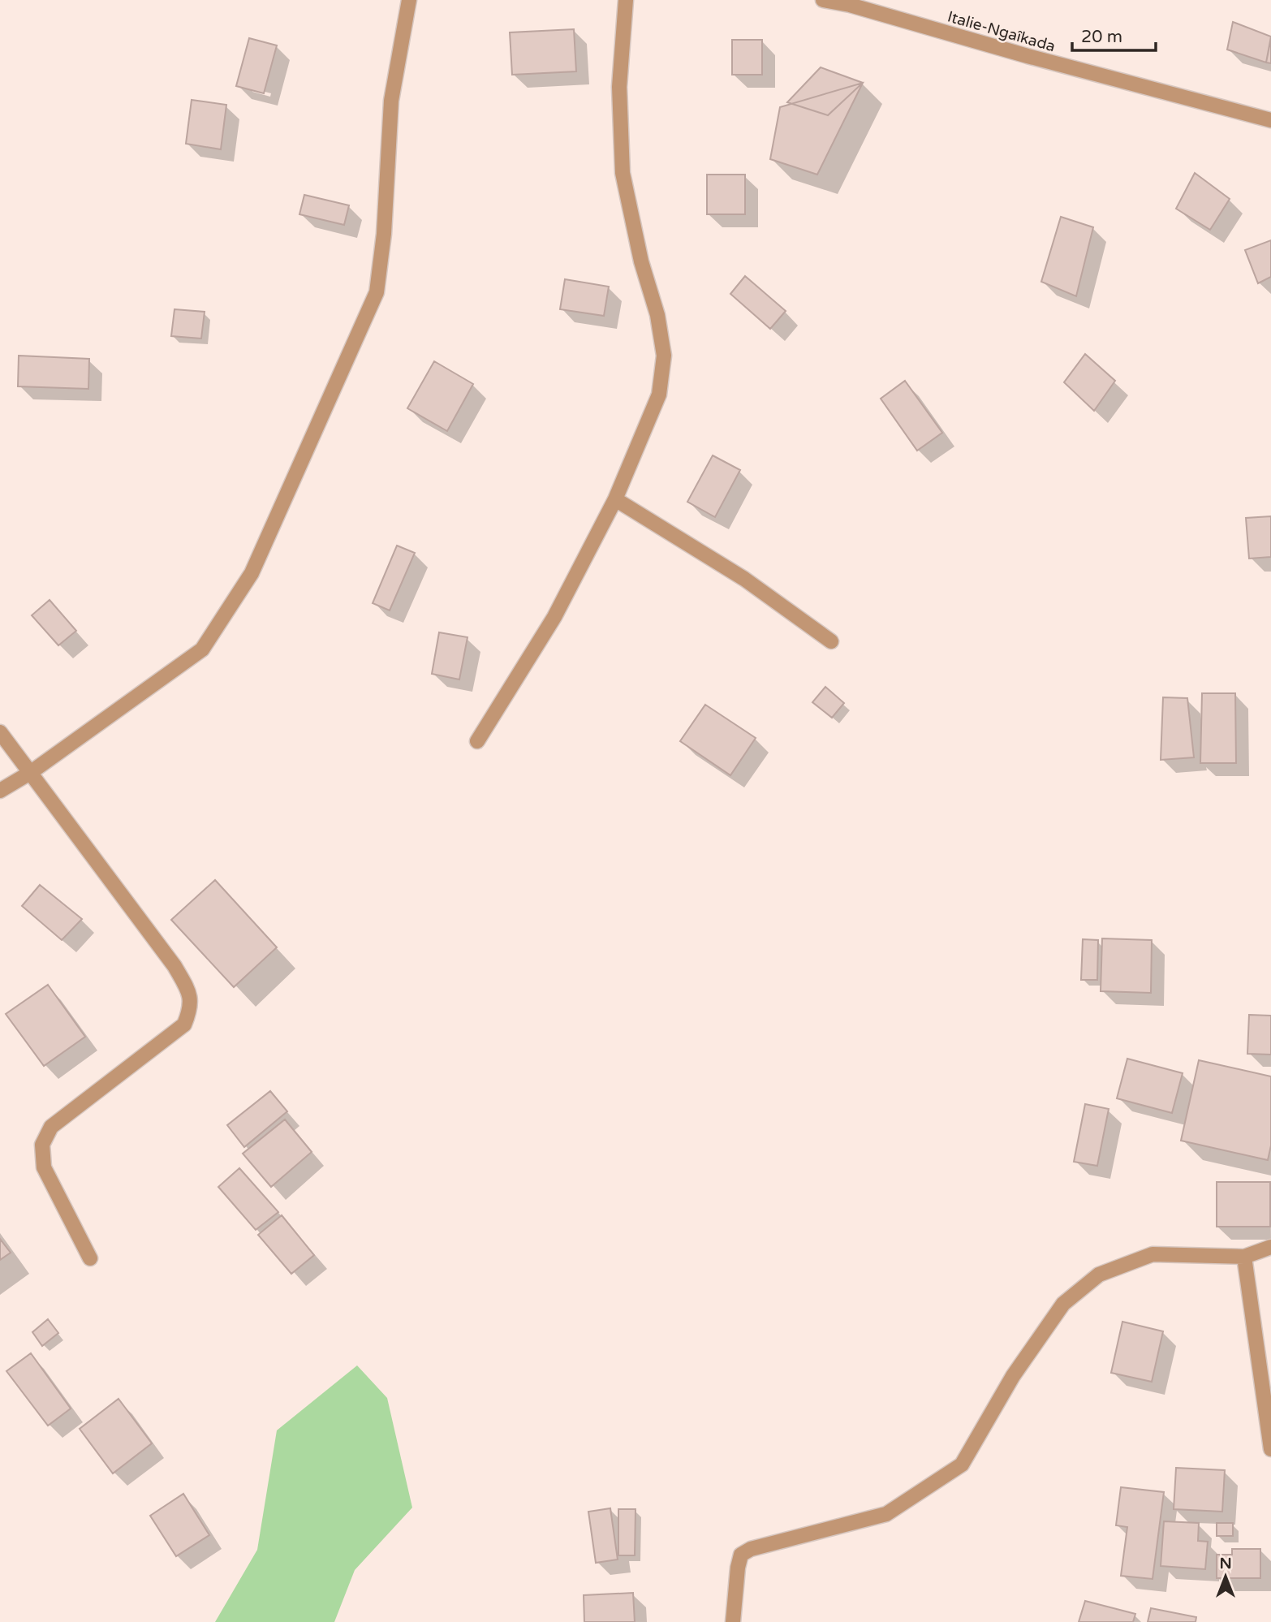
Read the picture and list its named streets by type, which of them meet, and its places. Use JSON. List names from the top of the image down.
{
  "streets": {
    "street": ["Italie-Ngaîkada"]
  },
  "scale_bar": "20 m",
  "north": "top"
}
